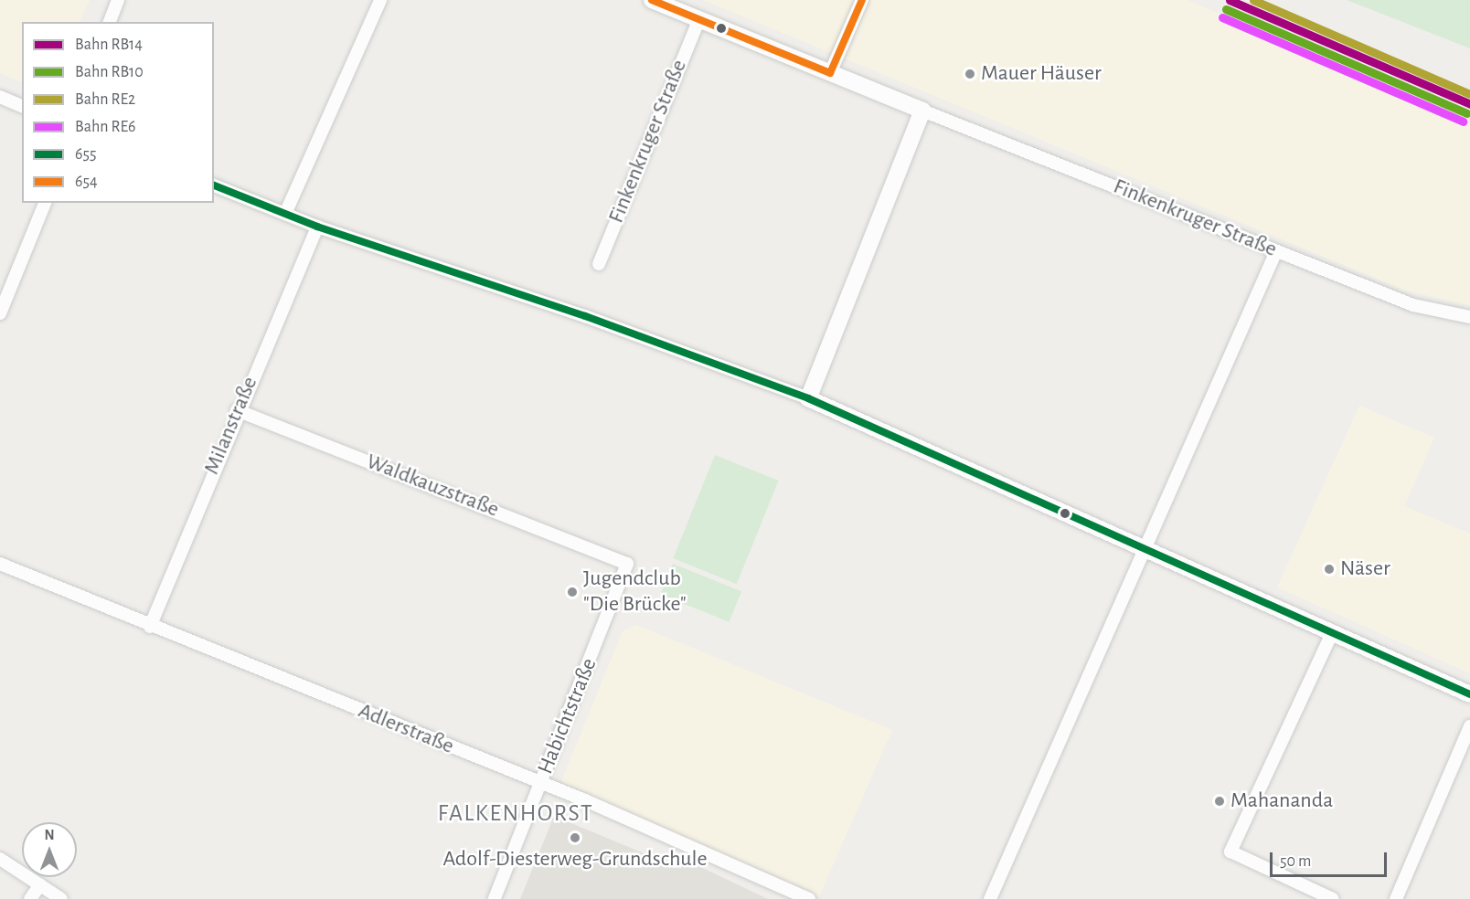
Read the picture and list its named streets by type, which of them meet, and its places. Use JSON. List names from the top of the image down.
{
  "streets": {
    "street": [
      "Finkenkruger Straße",
      "Milanstraße",
      "Waldkauzstraße",
      "Habichtstraße",
      "Adlerstraße"
    ]
  },
  "crossings": [
    ["Milanstraße", "Waldkauzstraße"],
    ["Milanstraße", "Adlerstraße"],
    ["Waldkauzstraße", "Habichtstraße"],
    ["Habichtstraße", "Adlerstraße"]
  ],
  "districts": ["FALKENHORST"],
  "places": [
    "Mauer Häuser",
    "Näser",
    "Jugendclub \"Die Brücke\"",
    "Mahananda",
    "Adolf-Diesterweg-Grundschule"
  ],
  "lines": [
    "rail line RB14",
    "rail line RE2",
    "transit line 654",
    "rail line RB10",
    "rail line RE6",
    "transit line 655"
  ],
  "legend": [
    "Bahn RB14",
    "Bahn RB10",
    "Bahn RE2",
    "Bahn RE6",
    "655",
    "654"
  ],
  "scale_bar": "50 m",
  "north": "top"
}
